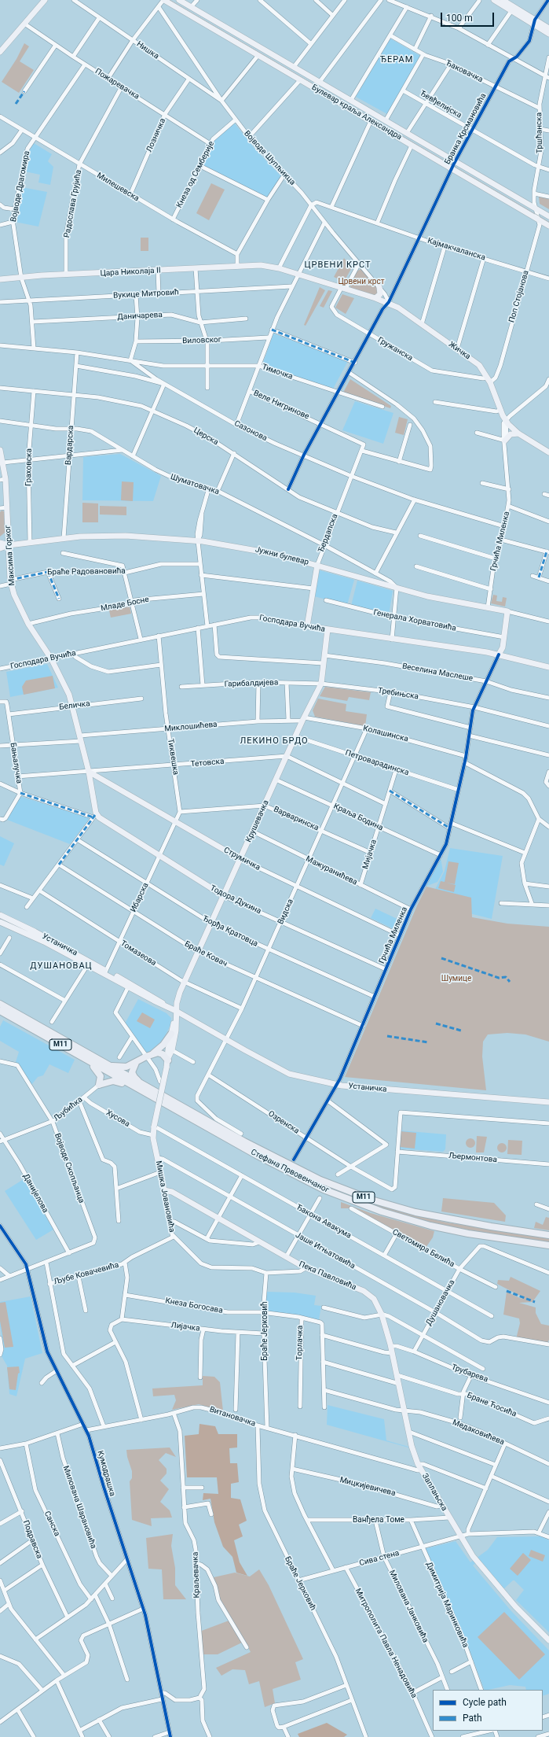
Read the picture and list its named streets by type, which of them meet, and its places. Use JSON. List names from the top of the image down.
{
  "streets": {
    "highway": ["M11", "Стефана Првовенчаног"],
    "main road": [
      "Булевар краља Александра",
      "Цара Николаја II",
      "Жичка",
      "Ђердапска",
      "Грчића Миленка",
      "Максима Горког",
      "Јужни булевар",
      "Господара Вучића",
      "Крушевачка",
      "Струмичка",
      "Тодора Дукина",
      "Устаничка",
      "Мишка Јовановића",
      "Пека Павловића",
      "Заплањска"
    ],
    "street": [
      "Нишка",
      "Ђаковачка",
      "Пожаревачка",
      "Ђевђелијска",
      "Бранка Крсмановића",
      "Тршћанска",
      "Лозничка",
      "Војводе Шупљикца",
      "Кнеза од Семберије",
      "Војводе Драгомира",
      "Милешевска",
      "Радослава Грујића",
      "Кајмакчаланска",
      "Вукице Митровић",
      "Поп Стојанова",
      "Даничарева",
      "Виловског",
      "Гружанска",
      "Тимочка",
      "Веле Нигринове",
      "Сазонова",
      "Церска",
      "Вардарска",
      "Граховска",
      "Шуматовачка",
      "Браће Радовановића",
      "Младе Босне",
      "Генерала Хорватовића",
      "Веселина Маслеше",
      "Гарибалдијева",
      "Требињска",
      "Беличка",
      "Миклошићева",
      "Колашинска",
      "Тиквешка",
      "Бањалучка",
      "Тетовска",
      "Петроварадинска",
      "Краља Бодина",
      "Варваринска",
      "Мијачка",
      "Мажуранићева",
      "Ибарска",
      "Видска",
      "Ђорђа Кратовца",
      "Томазеова",
      "Браће Ковач",
      "Љубићка",
      "Хусова",
      "Озренска",
      "Љермонтова",
      "Војводе Скопљанца",
      "Данијелова",
      "Ђакона Авакума",
      "Светомира Белића",
      "Јаше Игњатовића",
      "Љубе Ковачевића",
      "Душановачка",
      "Кнеза Богосава",
      "Лијачка",
      "Браће Јерковић",
      "Торлачка",
      "Трубарева",
      "Бране Ћосића",
      "Витановачка",
      "Медаковићева",
      "Кумодрашка",
      "Мицкијевичева",
      "Милована Шарановића",
      "Ванђела Томе",
      "Санска",
      "Подравска",
      "Сива стена",
      "Краљевачка",
      "Димитрија Маринковића",
      "Милована Јанковића",
      "Митрополита Павла Ненадовића"
    ]
  },
  "crossings": [
    ["Нишка", "Лозничка"],
    ["Нишка", "Војводе Шупљикца"],
    ["Ђаковачка", "Бранка Крсмановића"],
    ["Ђаковачка", "Тршћанска"],
    ["Пожаревачка", "Лозничка"],
    ["Пожаревачка", "Кнеза од Семберије"],
    ["Пожаревачка", "Војводе Драгомира"],
    ["Пожаревачка", "Радослава Грујића"],
    ["Ђевђелијска", "Бранка Крсмановића"],
    ["Ђевђелијска", "Тршћанска"],
    ["Булевар краља Александра", "Бранка Крсмановића"],
    ["Булевар краља Александра", "Тршћанска"],
    ["Булевар краља Александра", "Поп Стојанова"],
    ["Бранка Крсмановића", "Војводе Шупљикца"],
    ["Бранка Крсмановића", "Кајмакчаланска"],
    ["Бранка Крсмановића", "Гружанска"],
    ["Бранка Крсмановића", "Жичка"],
    ["Бранка Крсмановића", "Тимочка"],
    ["Бранка Крсмановића", "Веле Нигринове"],
    ["Бранка Крсмановића", "Сазонова"],
    ["Бранка Крсмановића", "Церска"],
    ["Тршћанска", "Поп Стојанова"],
    ["Лозничка", "Милешевска"],
    ["Војводе Шупљикца", "Кнеза од Семберије"],
    ["Војводе Шупљикца", "Кајмакчаланска"],
    ["Војводе Шупљикца", "Гружанска"],
    ["Војводе Шупљикца", "Жичка"],
    ["Кнеза од Семберије", "Милешевска"],
    ["Војводе Драгомира", "Милешевска"],
    ["Војводе Драгомира", "Цара Николаја II"],
    ["Војводе Драгомира", "Вукице Митровић"],
    ["Војводе Драгомира", "Даничарева"],
    ["Војводе Драгомира", "Сазонова"],
    ["Милешевска", "Радослава Грујића"],
    ["Радослава Грујића", "Цара Николаја II"],
    ["Кајмакчаланска", "Поп Стојанова"],
    ["Поп Стојанова", "Гружанска"],
    ["Поп Стојанова", "Жичка"],
    ["Гружанска", "Жичка"],
    ["Жичка", "Грчића Миленка"],
    ["Тимочка", "Сазонова"],
    ["Веле Нигринове", "Ђердапска"],
    ["Сазонова", "Вардарска"],
    ["Сазонова", "Ђердапска"],
    ["Сазонова", "Грчића Миленка"],
    ["Церска", "Вардарска"],
    ["Церска", "Граховска"],
    ["Церска", "Ђердапска"],
    ["Вардарска", "Шуматовачка"],
    ["Вардарска", "Јужни булевар"],
    ["Граховска", "Шуматовачка"],
    ["Граховска", "Јужни булевар"],
    ["Шуматовачка", "Ђердапска"],
    ["Шуматовачка", "Јужни булевар"],
    ["Ђердапска", "Јужни булевар"],
    ["Ђердапска", "Господара Вучића"],
    ["Грчића Миленка", "Јужни булевар"],
    ["Грчића Миленка", "Генерала Хорватовића"],
    ["Грчића Миленка", "Господара Вучића"],
    ["Грчића Миленка", "Веселина Маслеше"],
    ["Грчића Миленка", "Требињска"],
    ["Грчића Миленка", "Колашинска"],
    ["Грчића Миленка", "Петроварадинска"],
    ["Грчића Миленка", "Краља Бодина"],
    ["Грчића Миленка", "Струмичка"],
    ["Грчића Миленка", "Мажуранићева"],
    ["Грчића Миленка", "Тодора Дукина"],
    ["Грчића Миленка", "Ђорђа Кратовца"],
    ["Грчића Миленка", "Устаничка"],
    ["Грчића Миленка", "Браће Ковач"],
    ["Грчића Миленка", "Озренска"],
    ["Максима Горког", "Јужни булевар"],
    ["Максима Горког", "Браће Радовановића"],
    ["Максима Горког", "Младе Босне"],
    ["Максима Горког", "Господара Вучића"],
    ["Максима Горког", "Беличка"],
    ["Максима Горког", "Миклошићева"],
    ["Максима Горког", "Тетовска"],
    ["Максима Горког", "Струмичка"],
    ["Максима Горког", "Тодора Дукина"],
    ["Господара Вучића", "Тиквешка"],
    ["Господара Вучића", "Крушевачка"],
    ["Веселина Маслеше", "Крушевачка"],
    ["Гарибалдијева", "Требињска"],
    ["Гарибалдијева", "Крушевачка"],
    ["Требињска", "Крушевачка"],
    ["Беличка", "Бањалучка"],
    ["Миклошићева", "Колашинска"],
    ["Миклошићева", "Тиквешка"],
    ["Миклошићева", "Бањалучка"],
    ["Миклошићева", "Крушевачка"],
    ["Колашинска", "Крушевачка"],
    ["Колашинска", "Видска"],
    ["Тиквешка", "Тетовска"],
    ["Тиквешка", "Варваринска"],
    ["Бањалучка", "Тетовска"],
    ["Тетовска", "Крушевачка"],
    ["Тетовска", "Струмичка"],
    ["Петроварадинска", "Крушевачка"],
    ["Петроварадинска", "Мијачка"],
    ["Петроварадинска", "Видска"],
    ["Краља Бодина", "Крушевачка"],
    ["Краља Бодина", "Мијачка"],
    ["Краља Бодина", "Видска"],
    ["Варваринска", "Крушевачка"],
    ["Варваринска", "Мијачка"],
    ["Варваринска", "Видска"],
    ["Крушевачка", "Струмичка"],
    ["Крушевачка", "Мажуранићева"],
    ["Крушевачка", "Тодора Дукина"],
    ["Крушевачка", "Ђорђа Кратовца"],
    ["Крушевачка", "Устаничка"],
    ["Крушевачка", "Томазеова"],
    ["Крушевачка", "Браће Ковач"],
    ["Мијачка", "Мажуранићева"],
    ["Струмичка", "Ибарска"],
    ["Струмичка", "Видска"],
    ["Мажуранићева", "Видска"],
    ["Ибарска", "Тодора Дукина"],
    ["Ибарска", "Ђорђа Кратовца"],
    ["Ибарска", "Устаничка"],
    ["Ибарска", "Томазеова"],
    ["Ибарска", "Браће Ковач"],
    ["Тодора Дукина", "Видска"],
    ["Видска", "Ђорђа Кратовца"],
    ["Видска", "Устаничка"],
    ["Видска", "Томазеова"],
    ["Видска", "Браће Ковач"],
    ["Видска", "Озренска"],
    ["M11", "Стефана Првовенчаног"],
    ["Љубићка", "Хусова"],
    ["Љубићка", "Војводе Скопљанца"],
    ["Љубићка", "Данијелова"],
    ["Хусова", "Мишка Јовановића"],
    ["Озренска", "Љермонтова"],
    ["Војводе Скопљанца", "Данијелова"],
    ["Мишка Јовановића", "Ђакона Авакума"],
    ["Мишка Јовановића", "Јаше Игњатовића"],
    ["Мишка Јовановића", "Љубе Ковачевића"],
    ["Мишка Јовановића", "Пека Павловића"],
    ["Мишка Јовановића", "Браће Јерковић"],
    ["Ђакона Авакума", "Душановачка"],
    ["Светомира Белића", "Душановачка"],
    ["Јаше Игњатовића", "Душановачка"],
    ["Пека Павловића", "Заплањска"],
    ["Душановачка", "Трубарева"],
    ["Кнеза Богосава", "Браће Јерковић"],
    ["Кнеза Богосава", "Торлачка"],
    ["Лијачка", "Браће Јерковић"],
    ["Браће Јерковић", "Торлачка"],
    ["Браће Јерковић", "Витановачка"],
    ["Браће Јерковић", "Сива стена"],
    ["Трубарева", "Заплањска"],
    ["Бране Ћосића", "Заплањска"],
    ["Витановачка", "Кумодрашка"],
    ["Витановачка", "Заплањска"],
    ["Витановачка", "Краљевачка"],
    ["Медаковићева", "Заплањска"],
    ["Мицкијевичева", "Заплањска"],
    ["Заплањска", "Ванђела Томе"],
    ["Заплањска", "Сива стена"],
    ["Ванђела Томе", "Димитрија Маринковића"],
    ["Ванђела Томе", "Милована Јанковића"],
    ["Сива стена", "Димитрија Маринковића"],
    ["Сива стена", "Милована Јанковића"],
    ["Сива стена", "Митрополита Павла Ненадовића"]
  ],
  "districts": [
    "ЂЕРАМ",
    "ЦРВЕНИ КРСТ",
    "ЛЕКИНО БРДО",
    "ДУШАНОВАЦ"
  ],
  "parks": ["Црвени крст", "Шумице"],
  "legend": ["Cycle path", "Path"],
  "scale_bar": "100 m"
}
